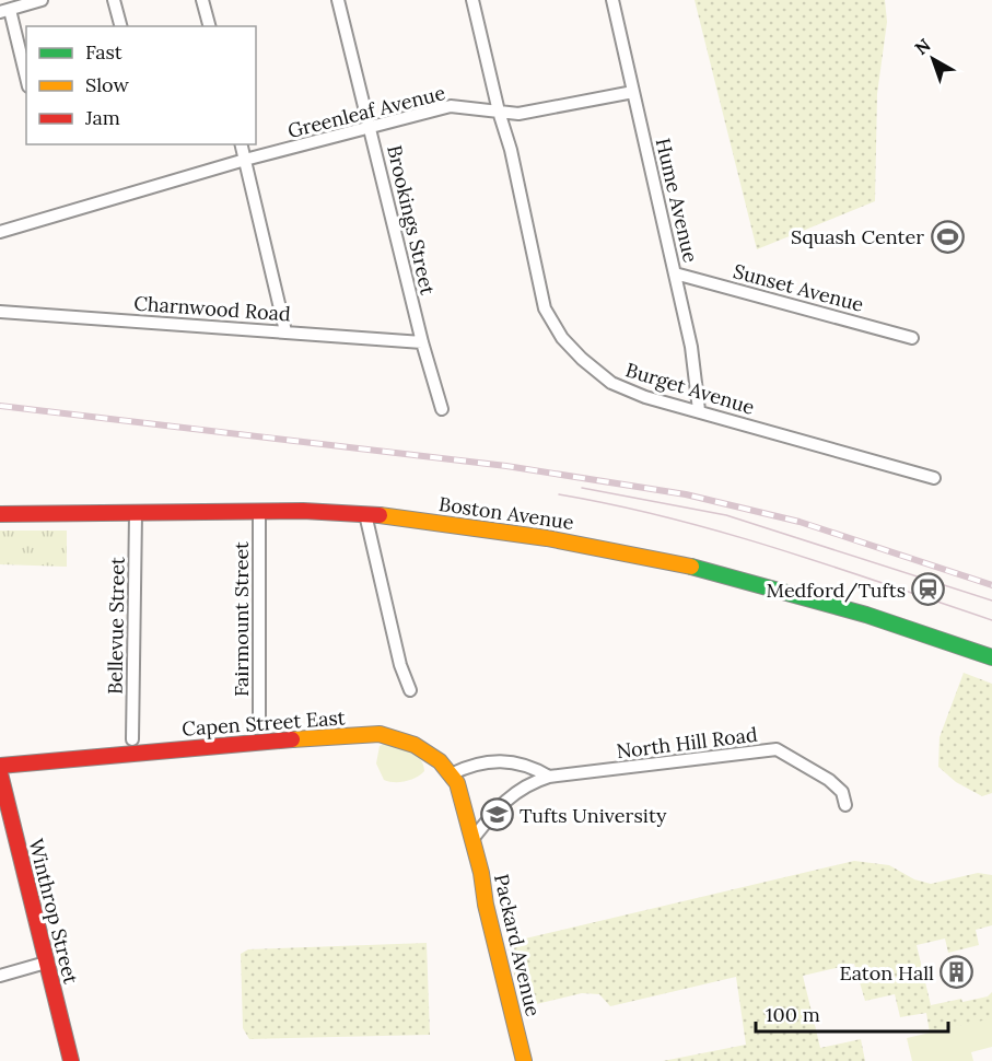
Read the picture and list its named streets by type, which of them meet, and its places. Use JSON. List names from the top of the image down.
{
  "streets": {
    "street": [
      "Greenleaf Avenue",
      "Hume Avenue",
      "Brookings Street",
      "Sunset Avenue",
      "Charnwood Road",
      "Burget Avenue",
      "Boston Avenue",
      "Fairmount Street",
      "Bellevue Street",
      "Capen Street East",
      "North Hill Road",
      "Winthrop Street",
      "Packard Avenue"
    ]
  },
  "crossings": [
    ["Greenleaf Avenue", "Hume Avenue"],
    ["Greenleaf Avenue", "Brookings Street"],
    ["Greenleaf Avenue", "Burget Avenue"],
    ["Hume Avenue", "Sunset Avenue"],
    ["Hume Avenue", "Burget Avenue"],
    ["Brookings Street", "Charnwood Road"],
    ["Boston Avenue", "Fairmount Street"],
    ["Boston Avenue", "Bellevue Street"],
    ["Capen Street East", "North Hill Road"],
    ["Capen Street East", "Packard Avenue"],
    ["North Hill Road", "Packard Avenue"]
  ],
  "places": {
    "sports": ["Squash Center"],
    "station": ["Medford/Tufts"],
    "school or university": ["Tufts University"],
    "building": ["Eaton Hall"]
  },
  "legend": ["Fast", "Slow", "Jam"],
  "scale_bar": "100 m",
  "north": "top left"
}
